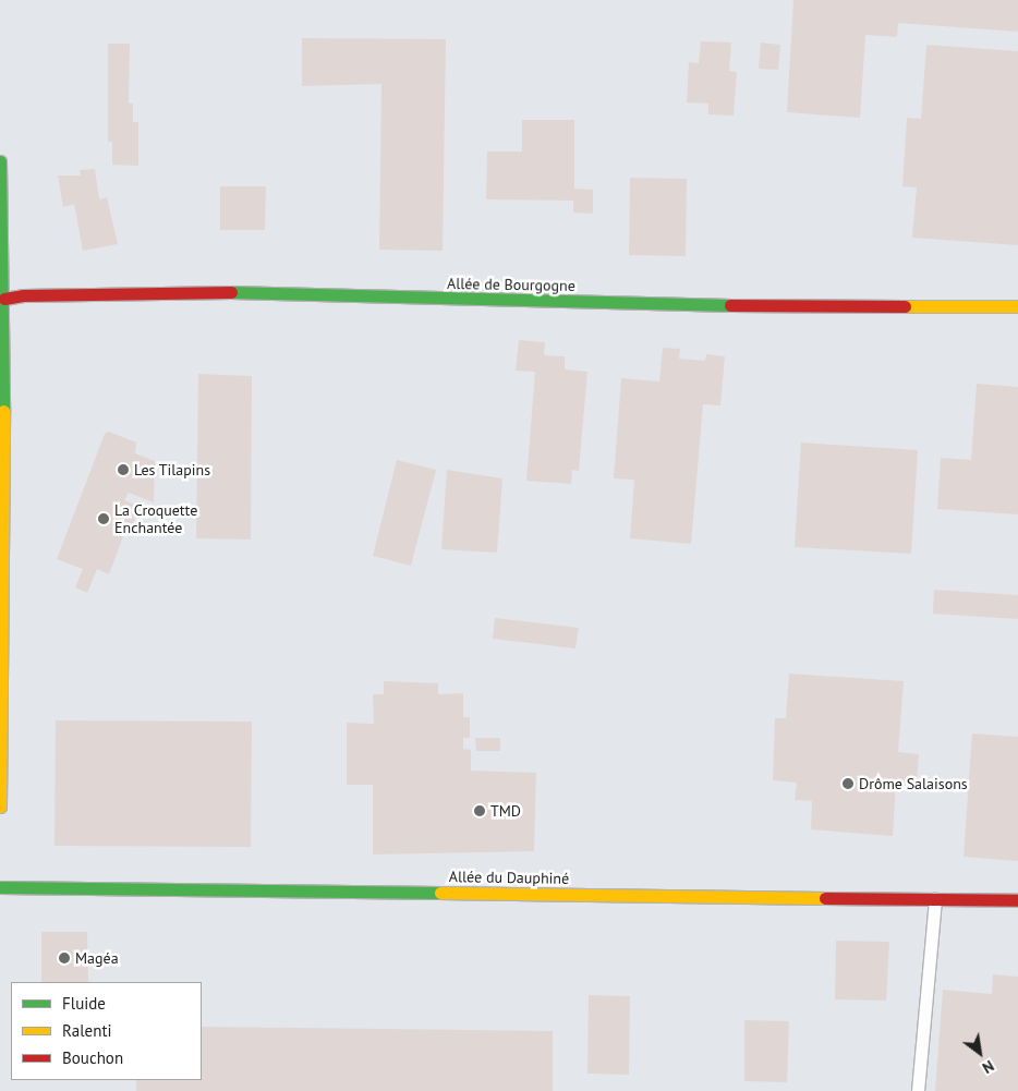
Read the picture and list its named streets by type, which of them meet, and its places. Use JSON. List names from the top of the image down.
{
  "streets": {
    "street": ["Allée de Bourgogne", "Allée du Dauphiné"]
  },
  "places": [
    "Les Tilapins",
    "La Croquette Enchantée",
    "Drôme Salaisons",
    "TMD",
    "Magéa"
  ],
  "legend": ["Fluide", "Ralenti", "Bouchon"],
  "north": "bottom right"
}
